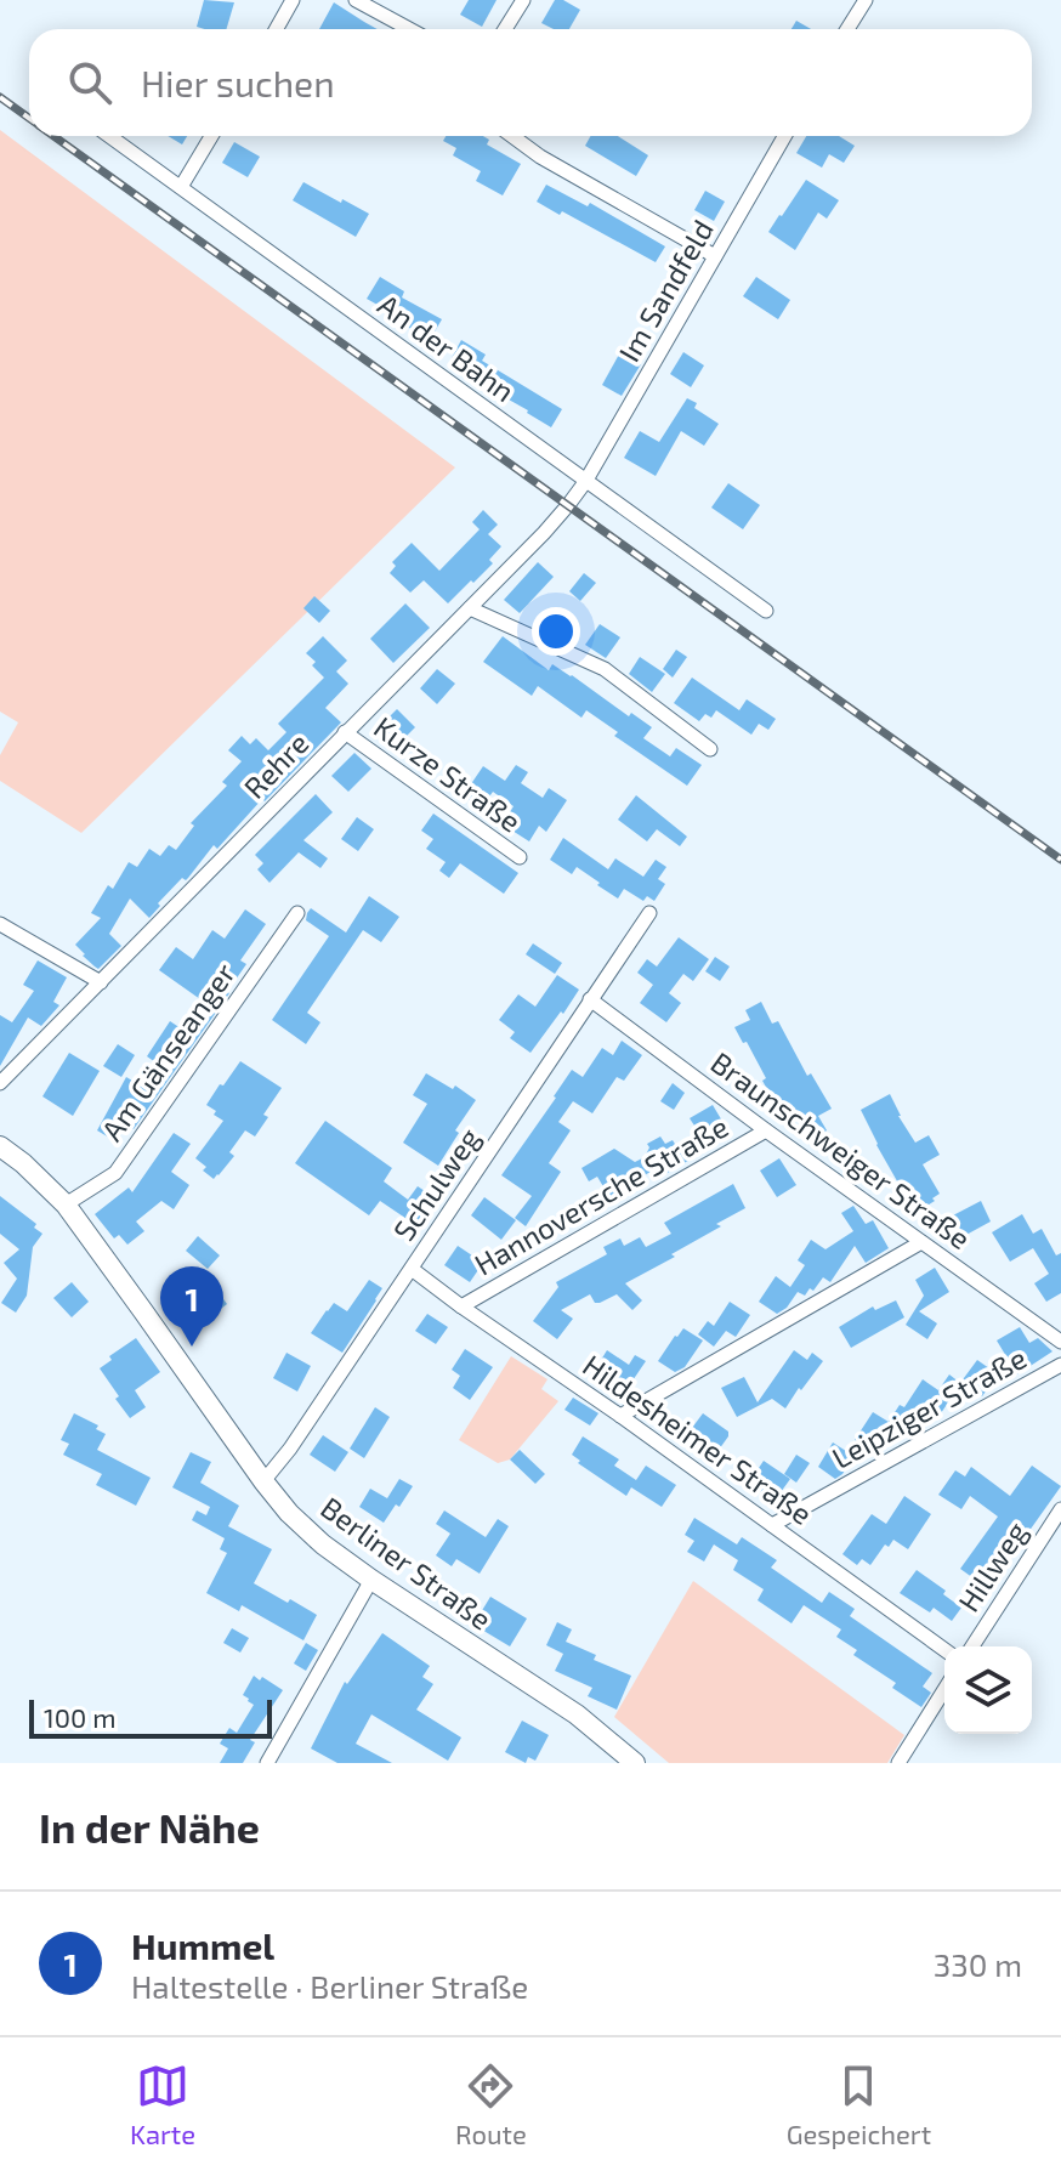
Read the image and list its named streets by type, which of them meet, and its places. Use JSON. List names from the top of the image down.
{
  "streets": {
    "main road": ["Berliner Straße"],
    "street": [
      "Im Sandfeld",
      "An der Bahn",
      "Rehre",
      "Kurze Straße",
      "Am Gänseanger",
      "Braunschweiger Straße",
      "Schulweg",
      "Hannoversche Straße",
      "Leipziger Straße",
      "Hildesheimer Straße",
      "Hillweg"
    ]
  },
  "crossings": [
    ["Im Sandfeld", "An der Bahn"],
    ["Im Sandfeld", "Rehre"],
    ["An der Bahn", "Rehre"],
    ["Rehre", "Kurze Straße"],
    ["Am Gänseanger", "Berliner Straße"],
    ["Braunschweiger Straße", "Schulweg"],
    ["Braunschweiger Straße", "Hannoversche Straße"],
    ["Schulweg", "Hildesheimer Straße"],
    ["Schulweg", "Berliner Straße"],
    ["Hannoversche Straße", "Hildesheimer Straße"],
    ["Leipziger Straße", "Hildesheimer Straße"]
  ],
  "scale_bar": "100 m",
  "page": {
    "search": "Hier suchen",
    "pins": "1",
    "scale": "100 m",
    "heading": "In der Nähe",
    "list": [
      {
        "mark": "1",
        "name": "Hummel",
        "note": "Haltestelle · Berliner Straße",
        "value": "330 m"
      }
    ],
    "nav": ["Karte", "Route", "Gespeichert"]
  }
}
